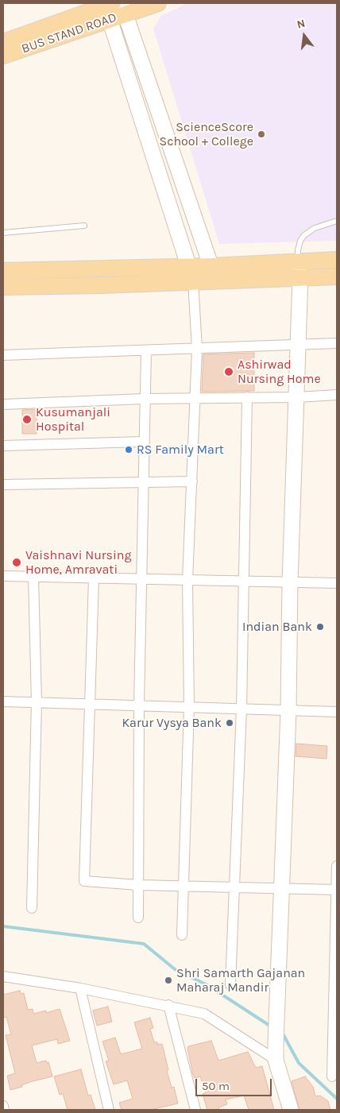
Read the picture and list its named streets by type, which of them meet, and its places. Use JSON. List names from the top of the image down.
{
  "streets": {
    "main road": ["BUS STAND ROAD"]
  },
  "places": [
    "ScienceScore School + College",
    "Ashirwad Nursing Home",
    "Kusumanjali Hospital",
    "RS Family Mart",
    "Vaishnavi Nursing Home, Amravati",
    "Indian Bank",
    "Karur Vysya Bank",
    "Shri Samarth Gajanan Maharaj Mandir"
  ],
  "scale_bar": "50 m",
  "north": "top"
}
